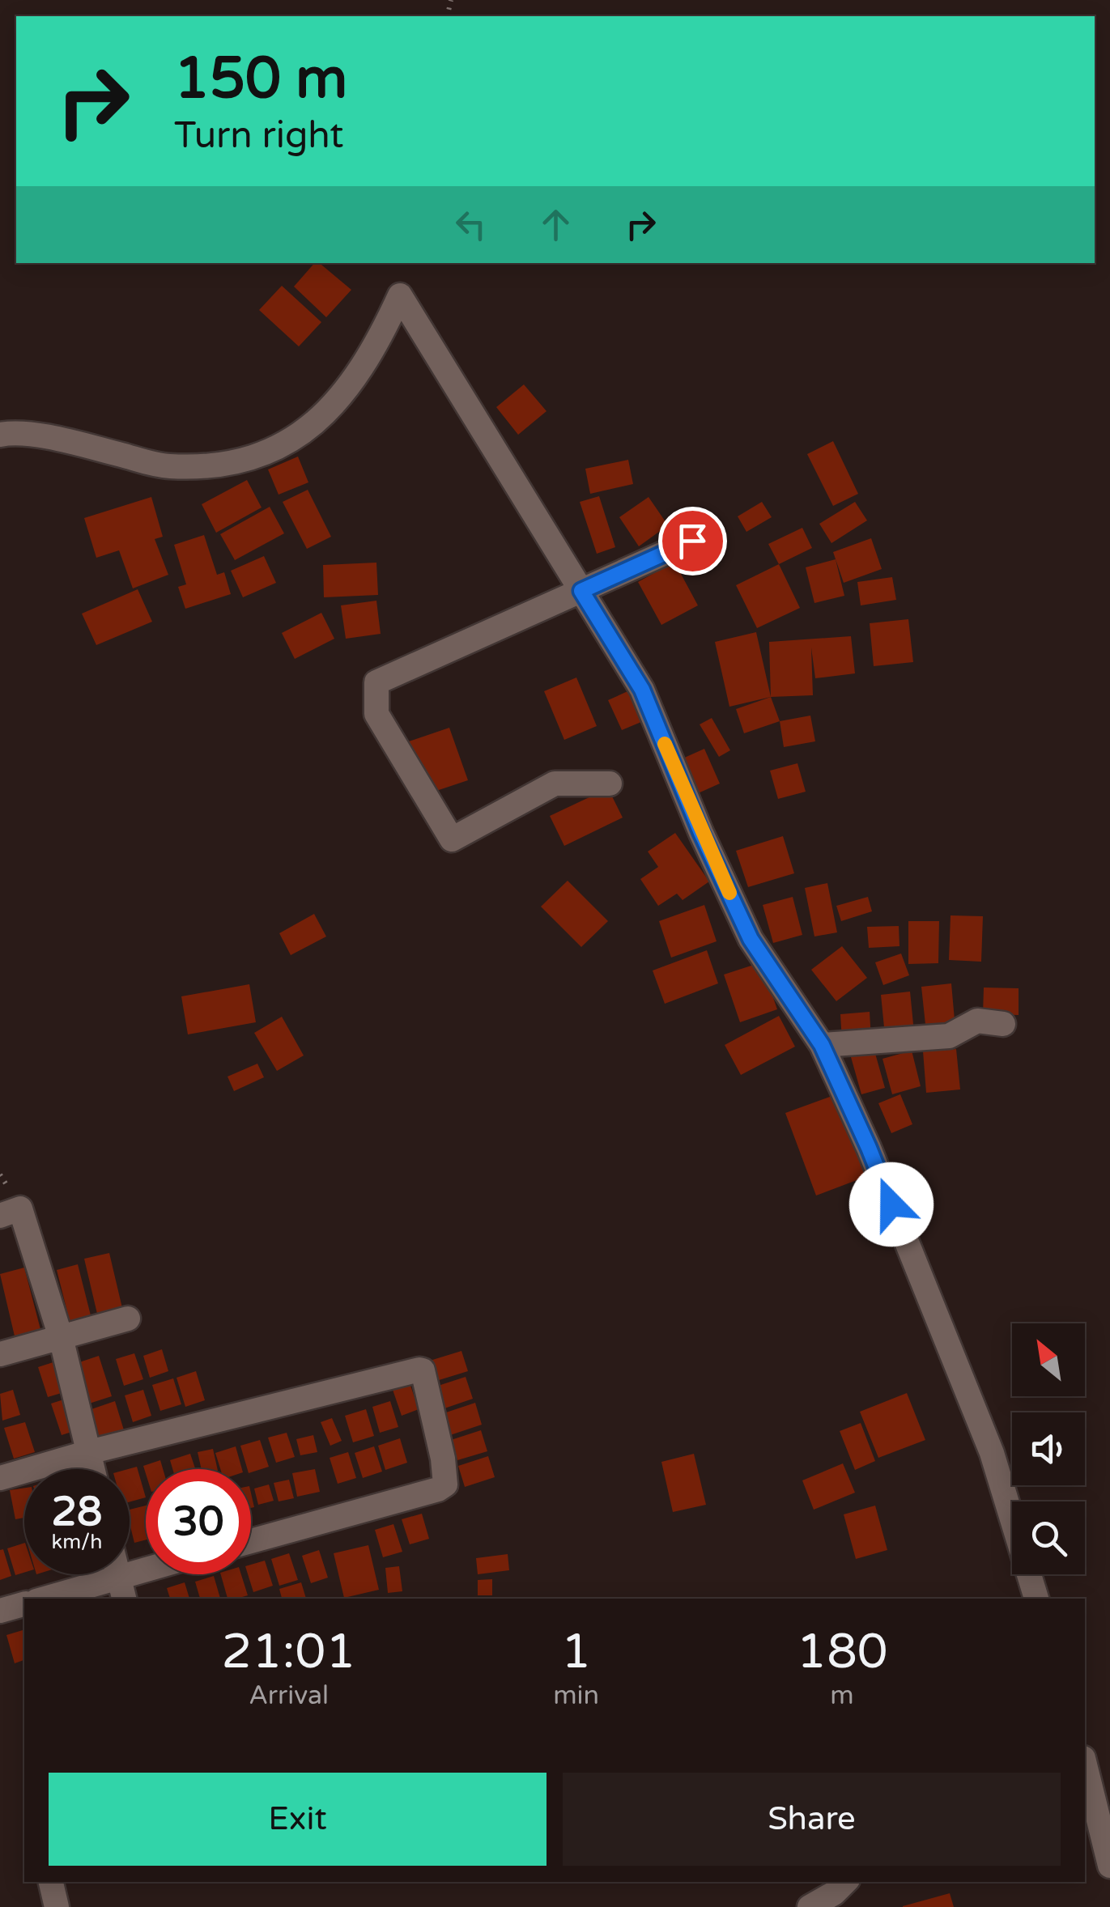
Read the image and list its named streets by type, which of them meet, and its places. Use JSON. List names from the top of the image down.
{
  "north": "top left",
  "page": {
    "turn": ["150 m", "Turn right"],
    "speed": "28 km/h",
    "limit": "30",
    "eta": [
      "21:01",
      "Arrival",
      "1",
      "min",
      "180",
      "m"
    ],
    "buttons": ["Exit", "Share"]
  }
}
